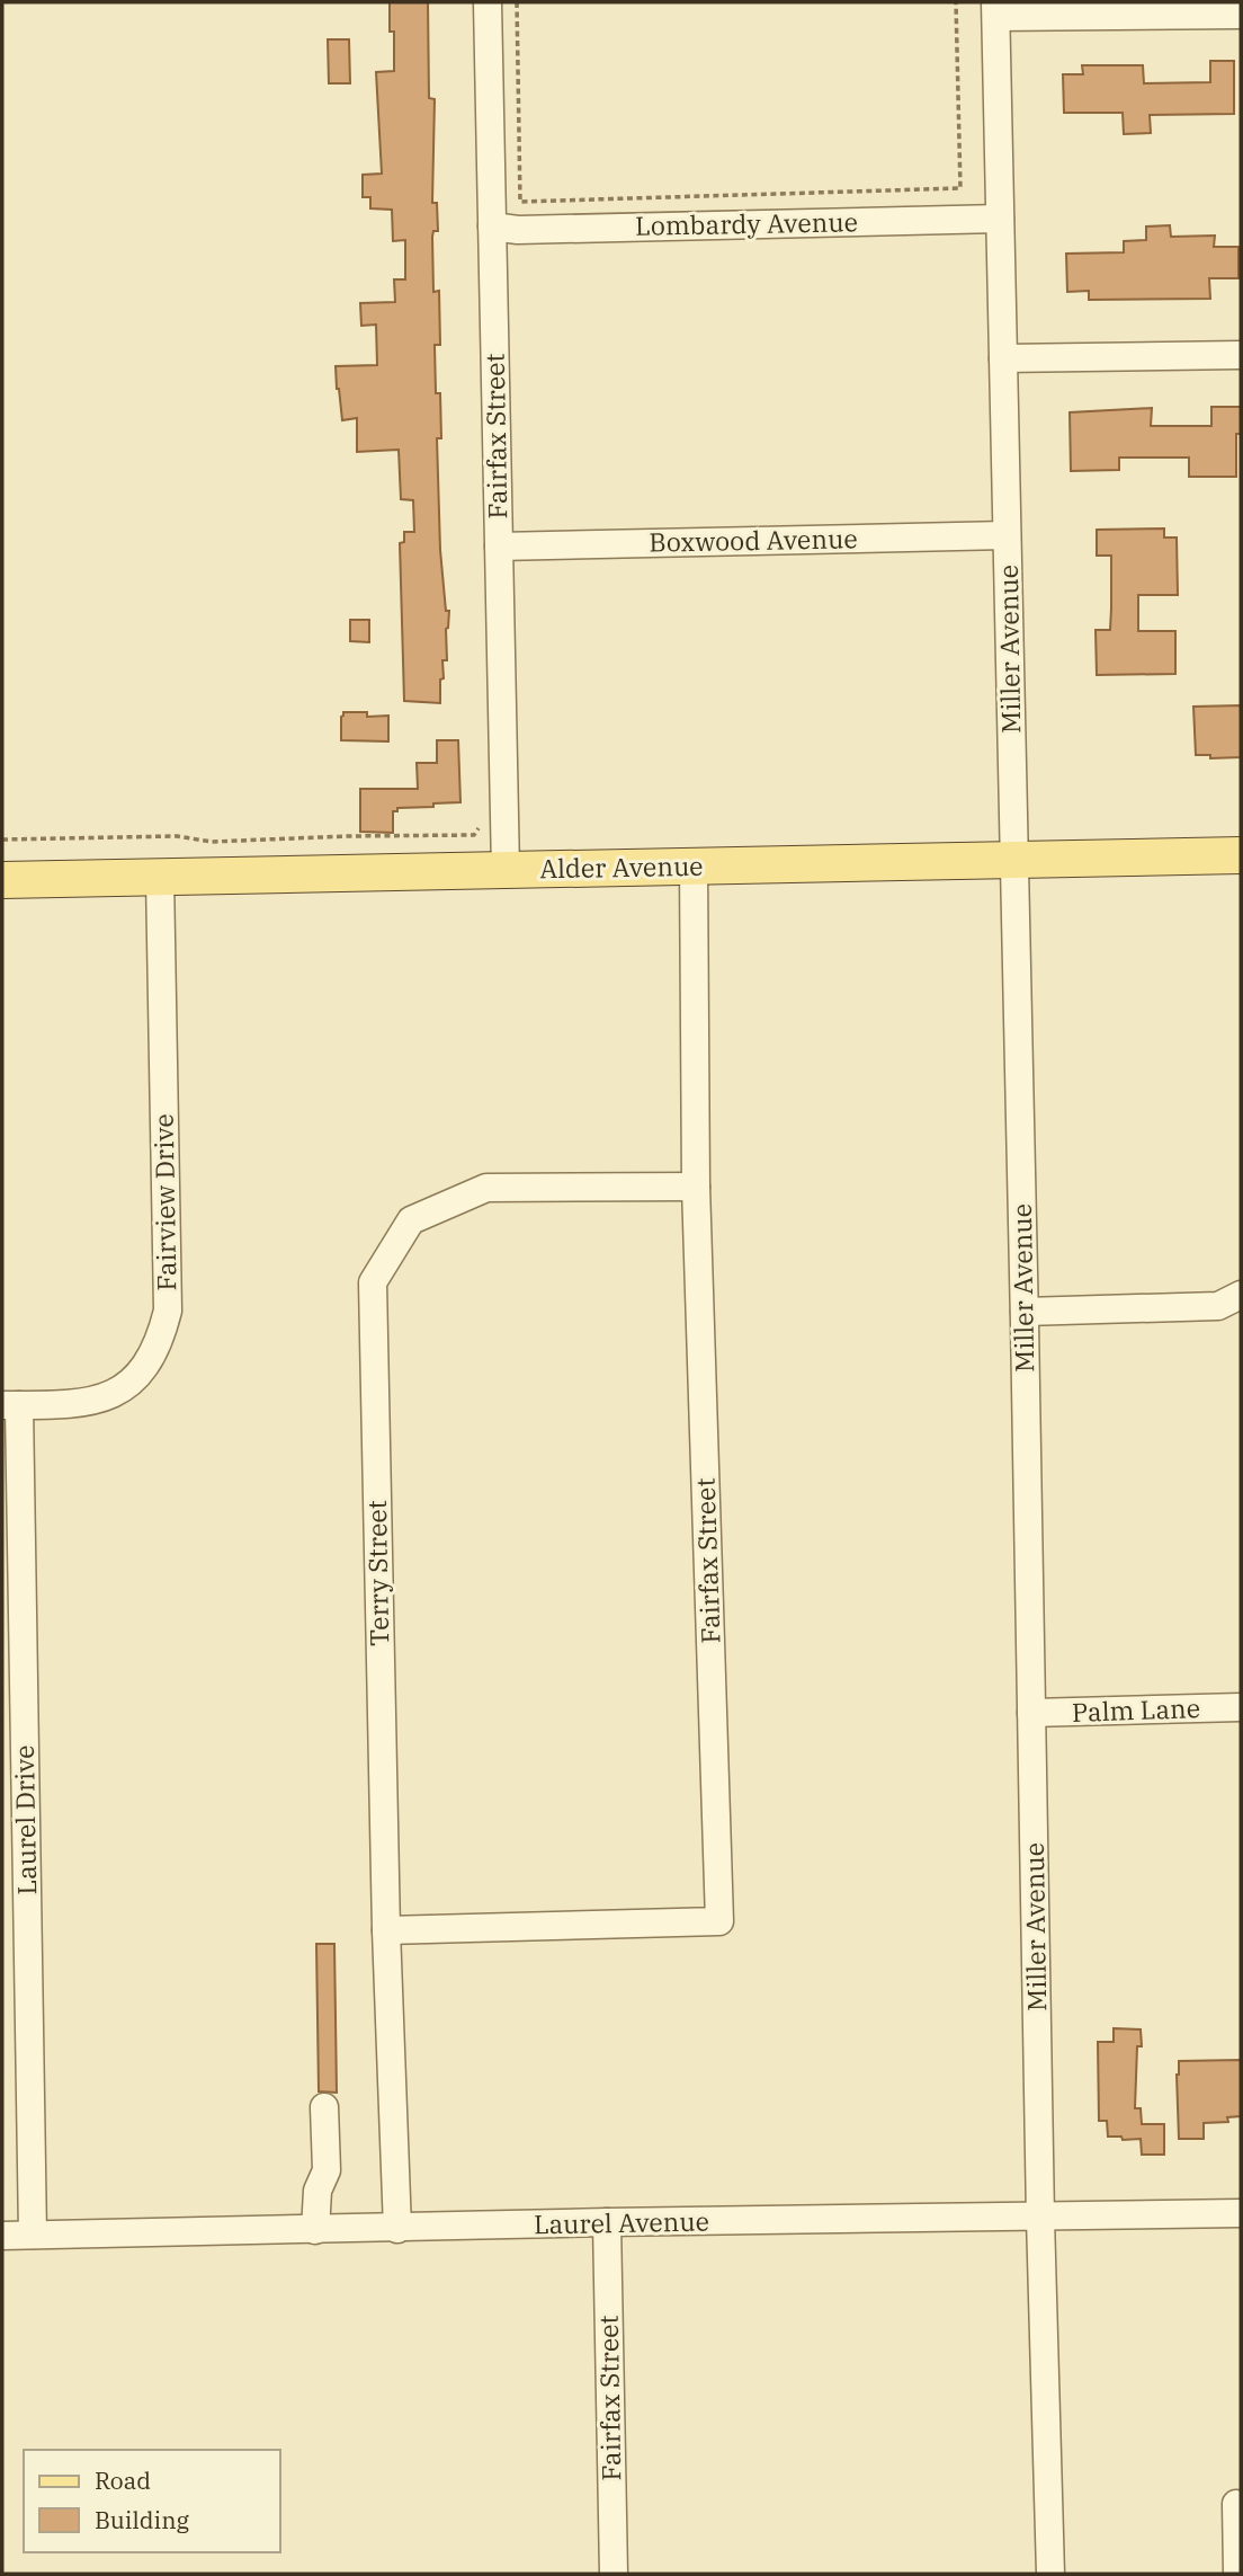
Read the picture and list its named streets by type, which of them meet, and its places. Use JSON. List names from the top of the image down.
{
  "streets": {
    "main road": ["Alder Avenue"],
    "street": [
      "Lombardy Avenue",
      "Fairfax Street",
      "Boxwood Avenue",
      "Miller Avenue",
      "Fairview Drive",
      "Terry Street",
      "Palm Lane",
      "Laurel Drive",
      "Laurel Avenue"
    ]
  },
  "crossings": [
    ["Lombardy Avenue", "Fairfax Street"],
    ["Lombardy Avenue", "Miller Avenue"],
    ["Fairfax Street", "Boxwood Avenue"],
    ["Fairfax Street", "Alder Avenue"],
    ["Fairfax Street", "Terry Street"],
    ["Fairfax Street", "Laurel Avenue"],
    ["Boxwood Avenue", "Miller Avenue"],
    ["Miller Avenue", "Alder Avenue"],
    ["Miller Avenue", "Palm Lane"],
    ["Miller Avenue", "Laurel Avenue"],
    ["Alder Avenue", "Fairview Drive"],
    ["Fairview Drive", "Laurel Drive"],
    ["Terry Street", "Laurel Avenue"],
    ["Laurel Drive", "Laurel Avenue"]
  ],
  "legend": ["Road", "Building"]
}
